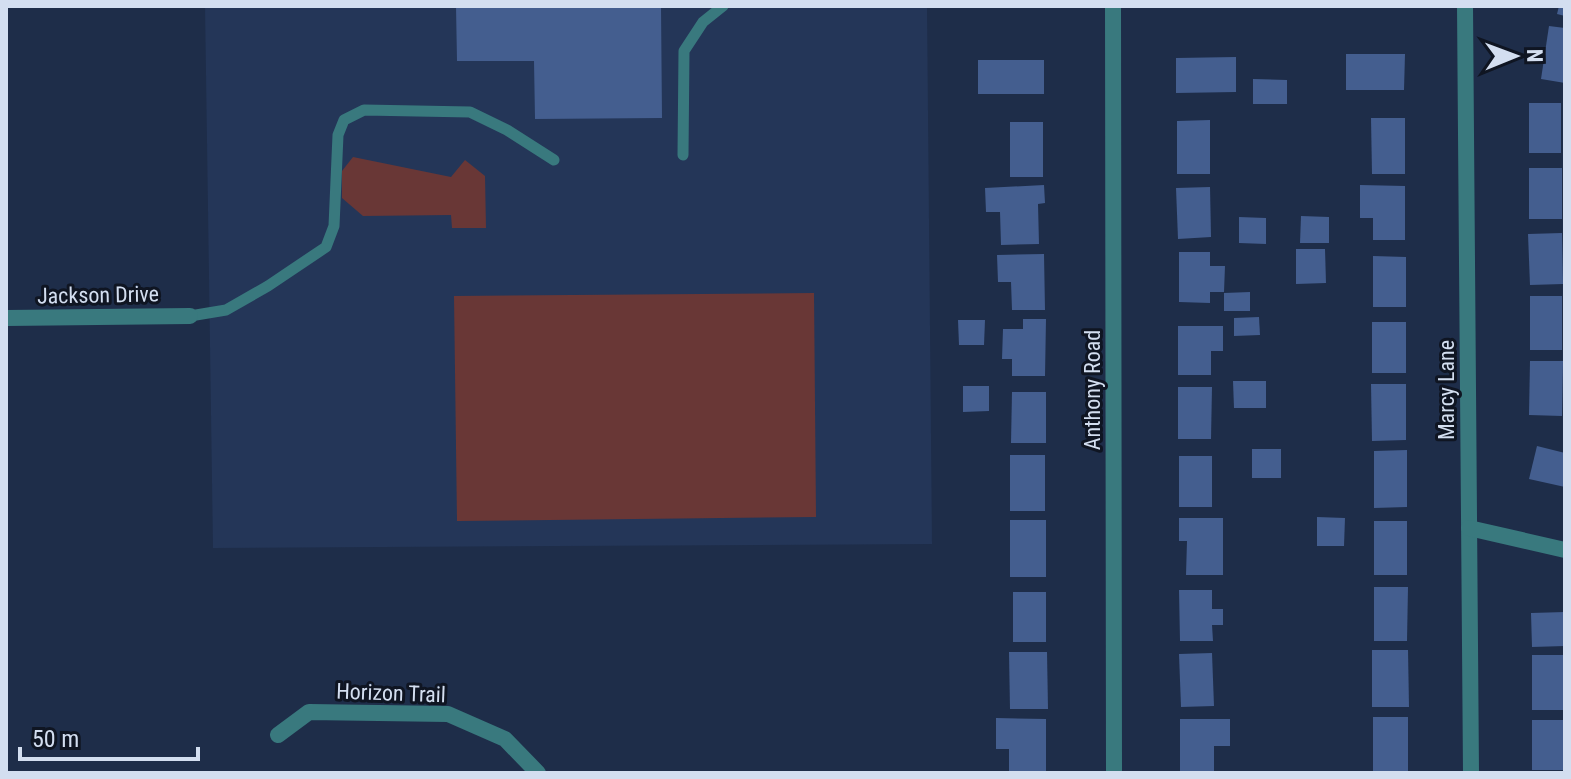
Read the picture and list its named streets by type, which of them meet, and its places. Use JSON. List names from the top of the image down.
{
  "streets": {
    "street": [
      "Jackson Drive",
      "Anthony Road",
      "Marcy Lane",
      "Horizon Trail"
    ]
  },
  "scale_bar": "50 m",
  "north": "right"
}
